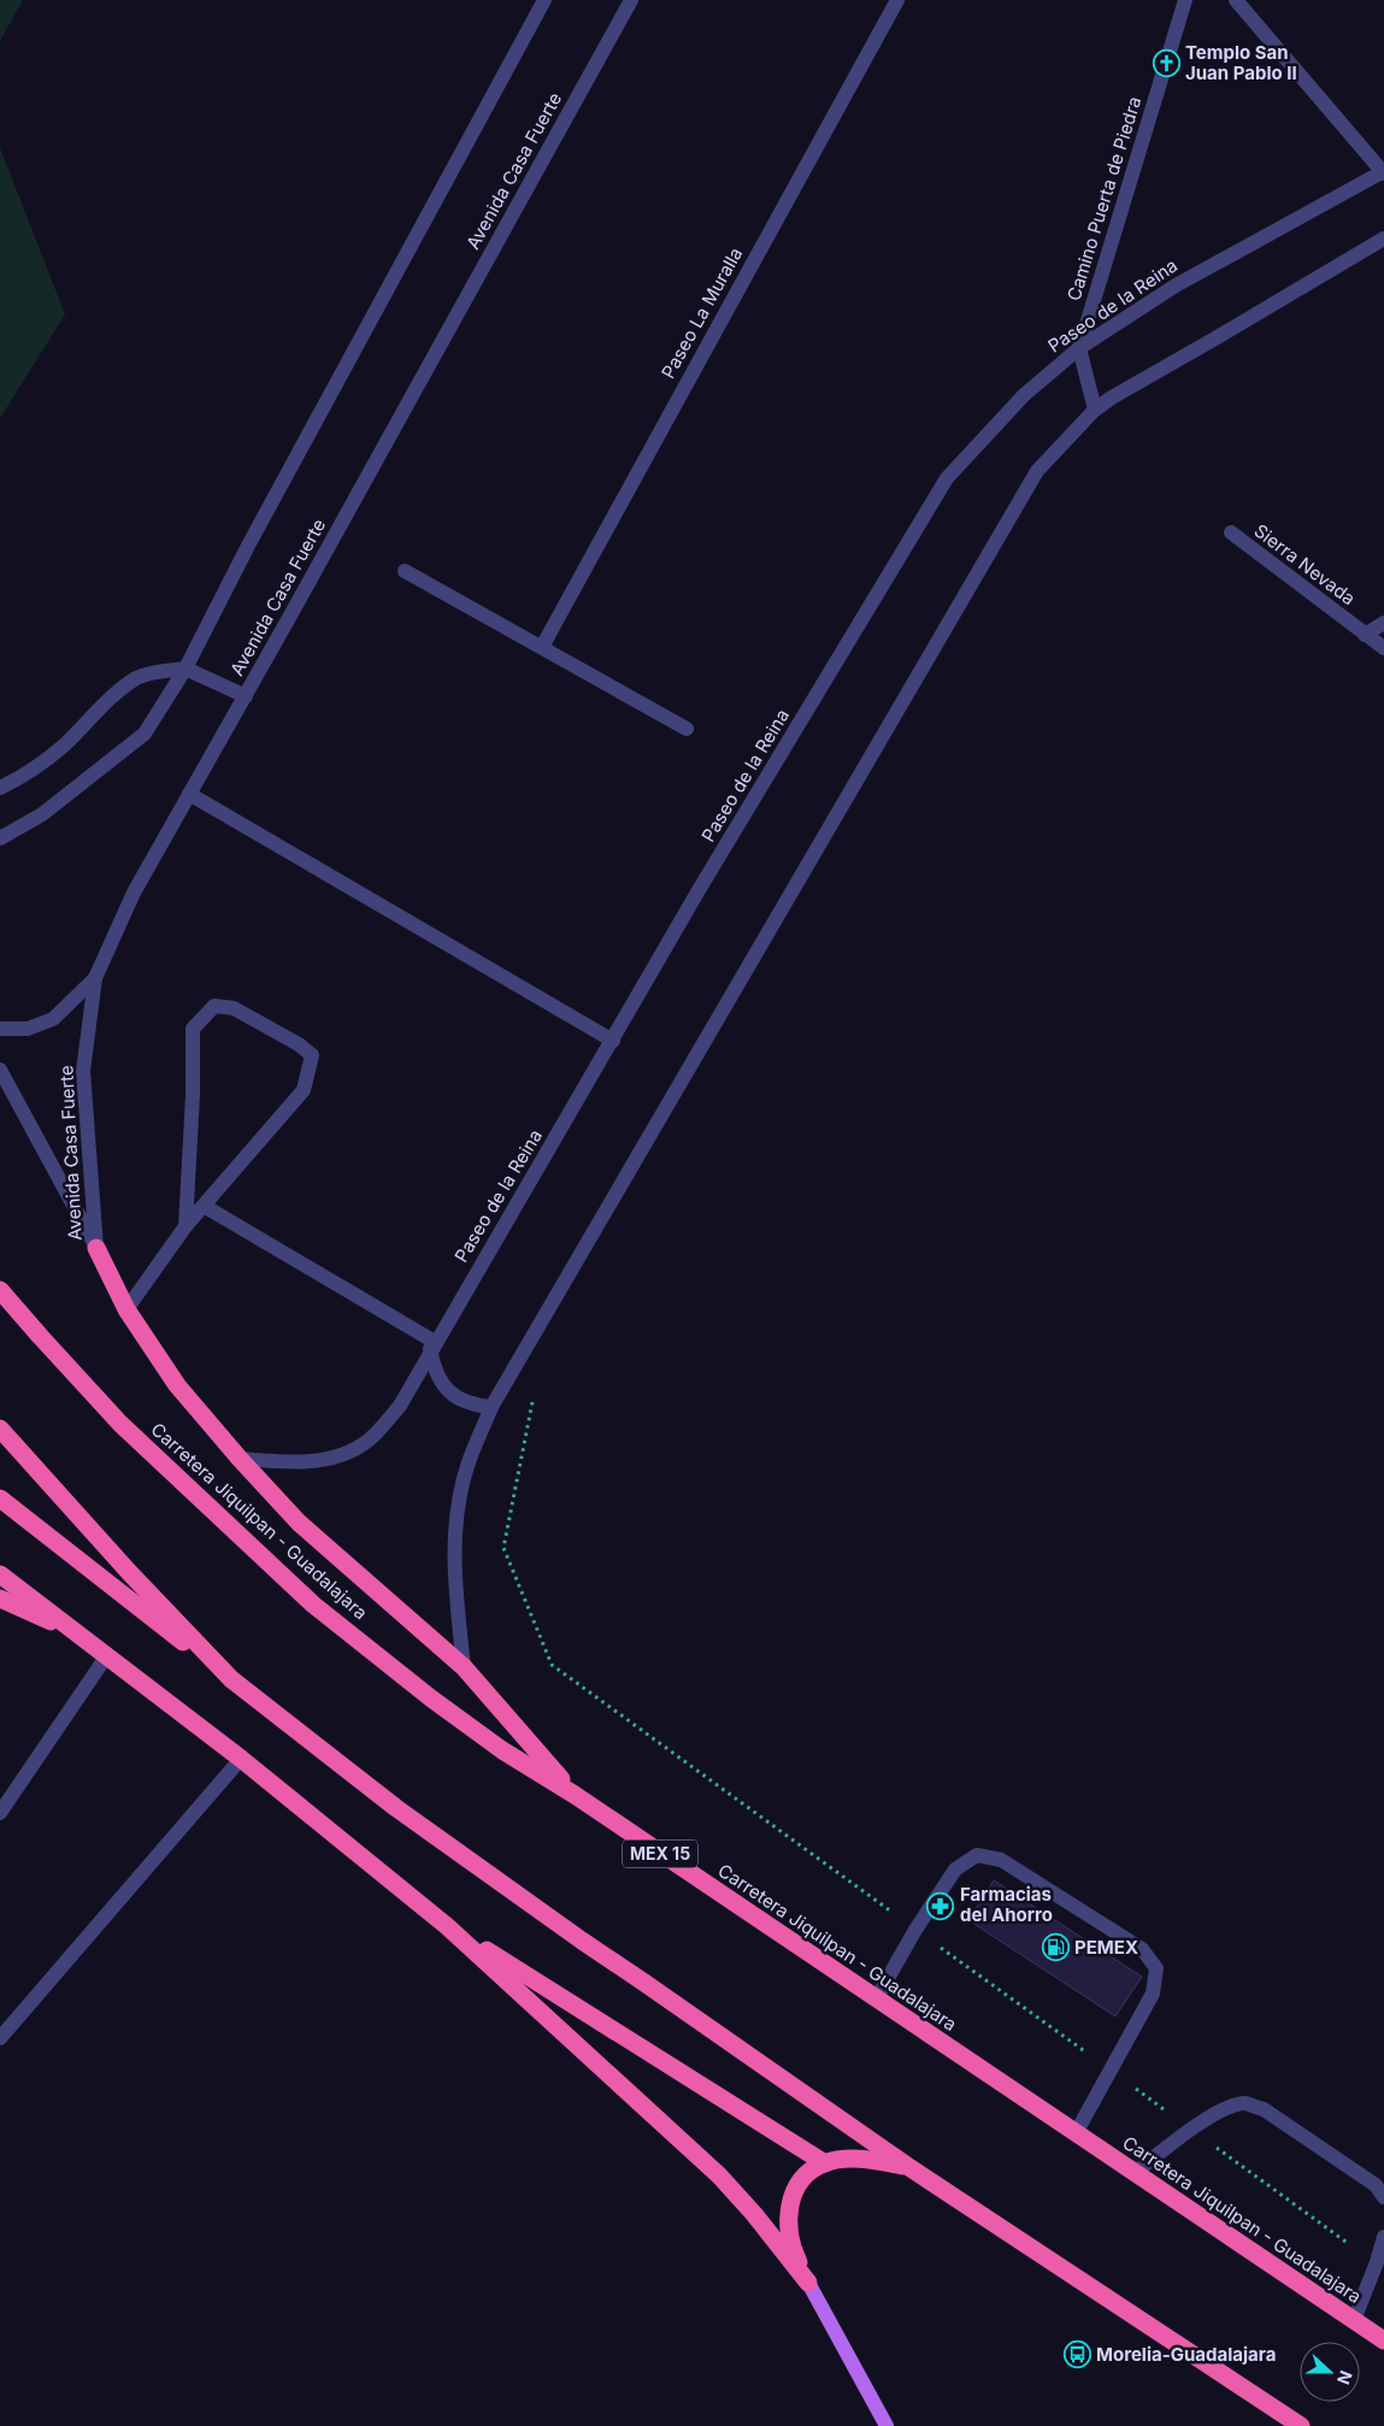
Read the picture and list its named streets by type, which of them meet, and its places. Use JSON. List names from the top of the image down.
{
  "streets": {
    "highway": ["Carretera Jiquilpan - Guadalajara", "MEX 15"],
    "street": [
      "Avenida Casa Fuerte",
      "Camino Puerta de Piedra",
      "Paseo de la Reina",
      "Paseo La Muralla",
      "Sierra Nevada"
    ]
  },
  "crossings": [
    ["Camino Puerta de Piedra", "Paseo de la Reina"]
  ],
  "places": {
    "church": ["Templo San Juan Pablo II"],
    "pharmacy": ["Farmacias del Ahorro"],
    "fuel station": ["PEMEX"],
    "bus stop": ["Morelia-Guadalajara"]
  },
  "north": "right"
}
